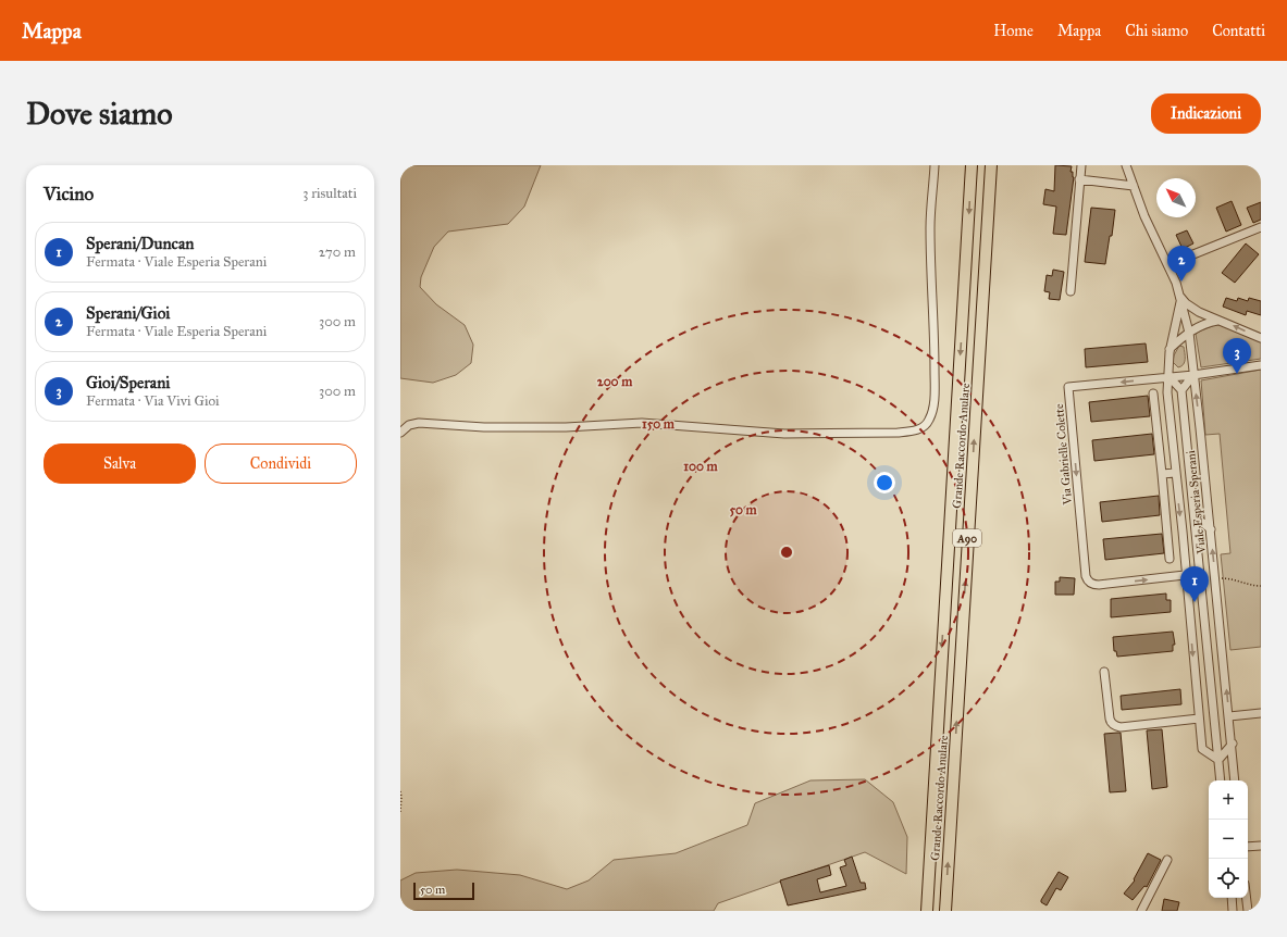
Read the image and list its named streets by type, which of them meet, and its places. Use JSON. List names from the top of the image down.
{
  "streets": {
    "highway": ["Grande Raccordo Anulare", "A90"],
    "street": ["Via Gabrielle Colette", "Viale Esperia Sperani"]
  },
  "crossings": [
    ["Via Gabrielle Colette", "Viale Esperia Sperani"]
  ],
  "scale_bar": "50 m",
  "north": "top left",
  "page": {
    "header": "Mappa",
    "nav": [
      "Home",
      "Mappa",
      "Chi siamo",
      "Contatti"
    ],
    "buttons": [
      "Indicazioni",
      ["Salva", "Condividi"]
    ],
    "title": "Dove siamo",
    "heading": ["Vicino", "3 risultati"],
    "list": [
      {
        "mark": "1",
        "name": "Sperani/Duncan",
        "note": "Fermata · Viale Esperia Sperani",
        "value": "270 m"
      },
      {
        "mark": "2",
        "name": "Sperani/Gioi",
        "note": "Fermata · Viale Esperia Sperani",
        "value": "300 m"
      },
      {
        "mark": "3",
        "name": "Gioi/Sperani",
        "note": "Fermata · Via Vivi Gioi",
        "value": "300 m"
      }
    ],
    "pins": ["2", "3", "1"],
    "map_buttons": ["+", "−"],
    "scale": "50 m"
  },
  "rings": [
    "200 m",
    "150 m",
    "100 m",
    "50 m"
  ]
}
